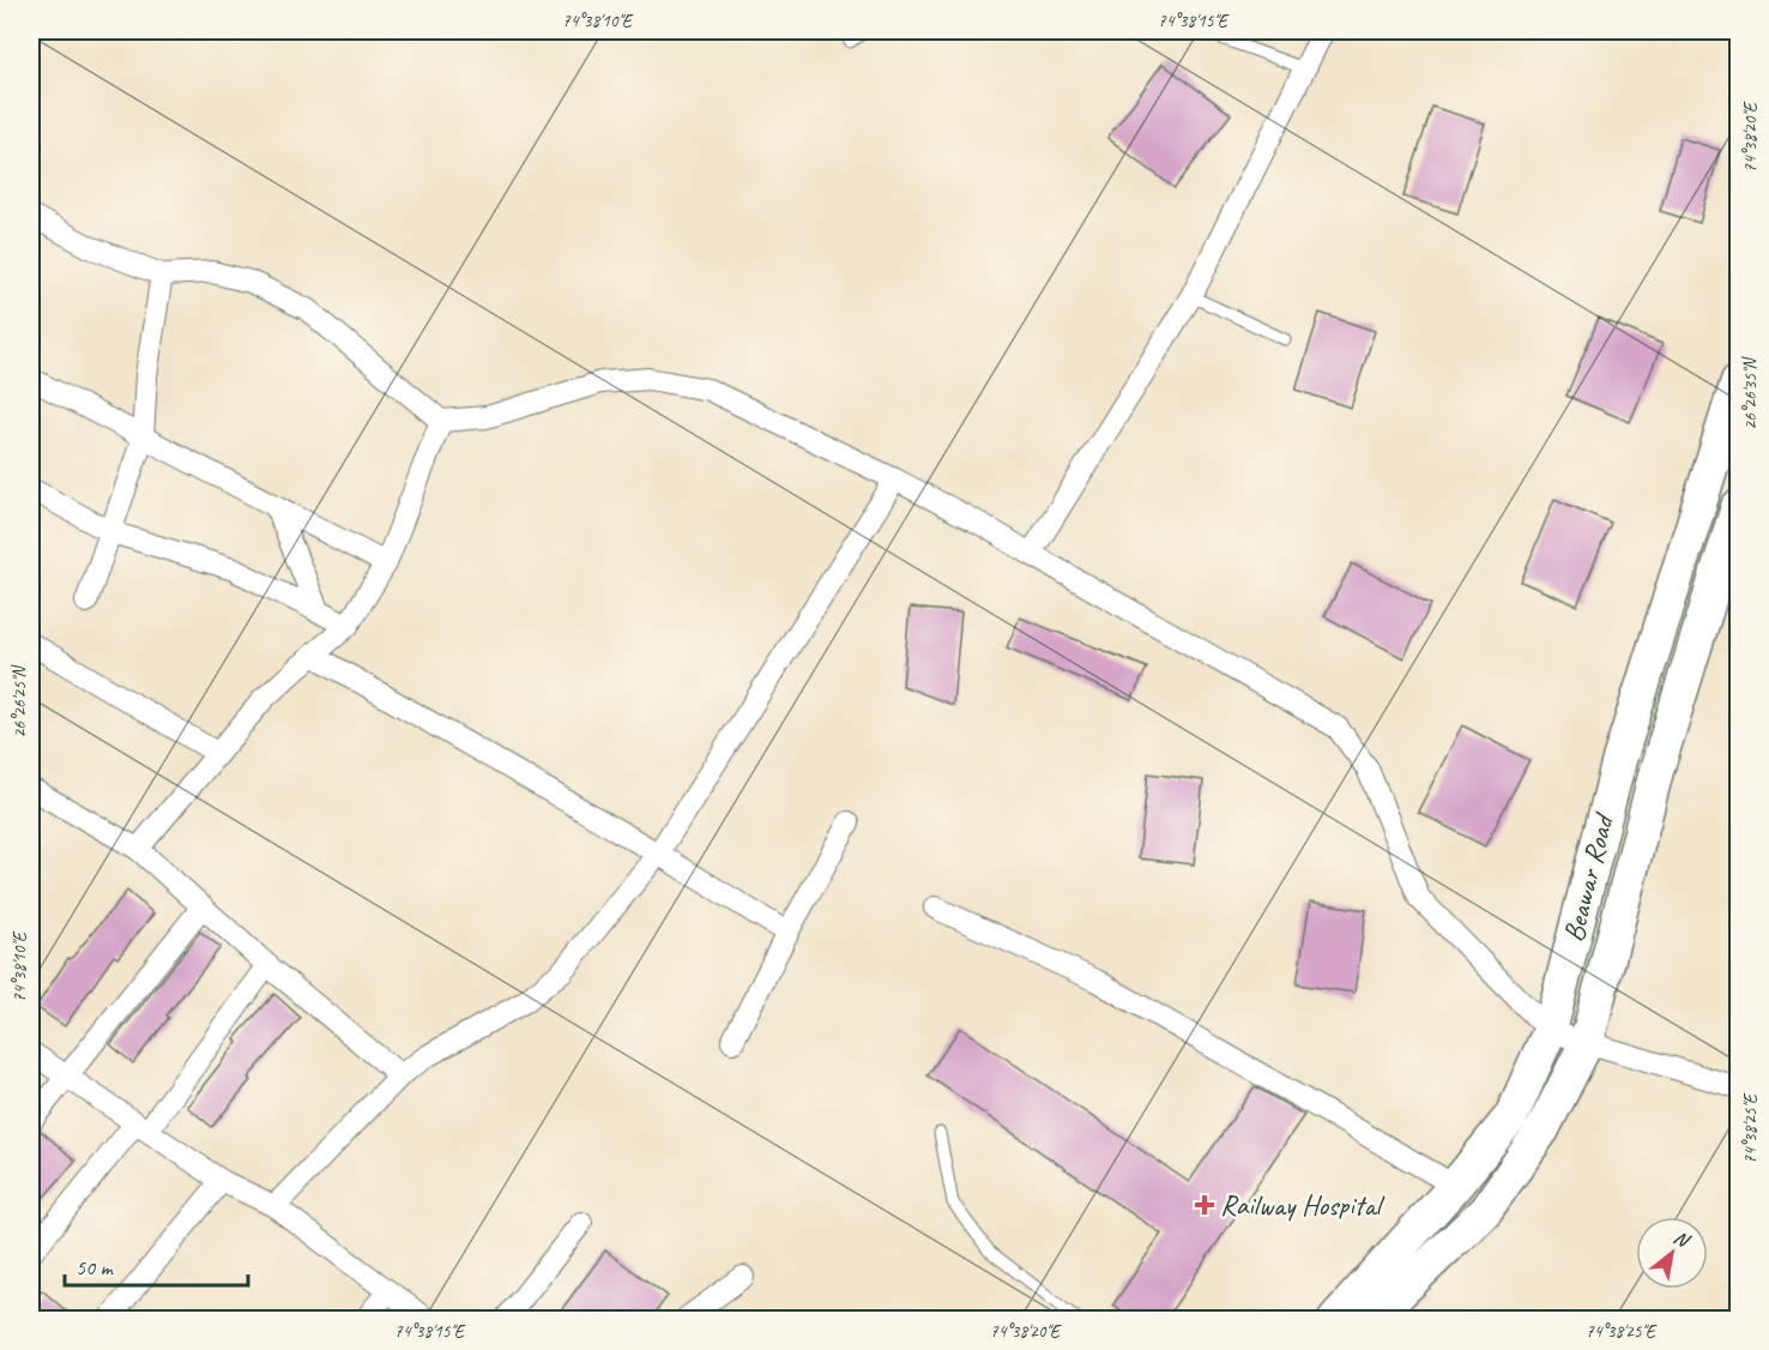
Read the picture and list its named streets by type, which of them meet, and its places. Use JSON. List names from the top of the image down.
{
  "streets": {
    "main road": ["Beawar Road"]
  },
  "places": {
    "health": ["Railway Hospital"]
  },
  "scale_bar": "50 m",
  "north": "top right",
  "coordinates": [
    "74°38'10\"E",
    "74°38'15\"E",
    "74°38'20\"E",
    "26°26'35\"N",
    "26°26'25\"N",
    "74°38'25\"E"
  ]
}
